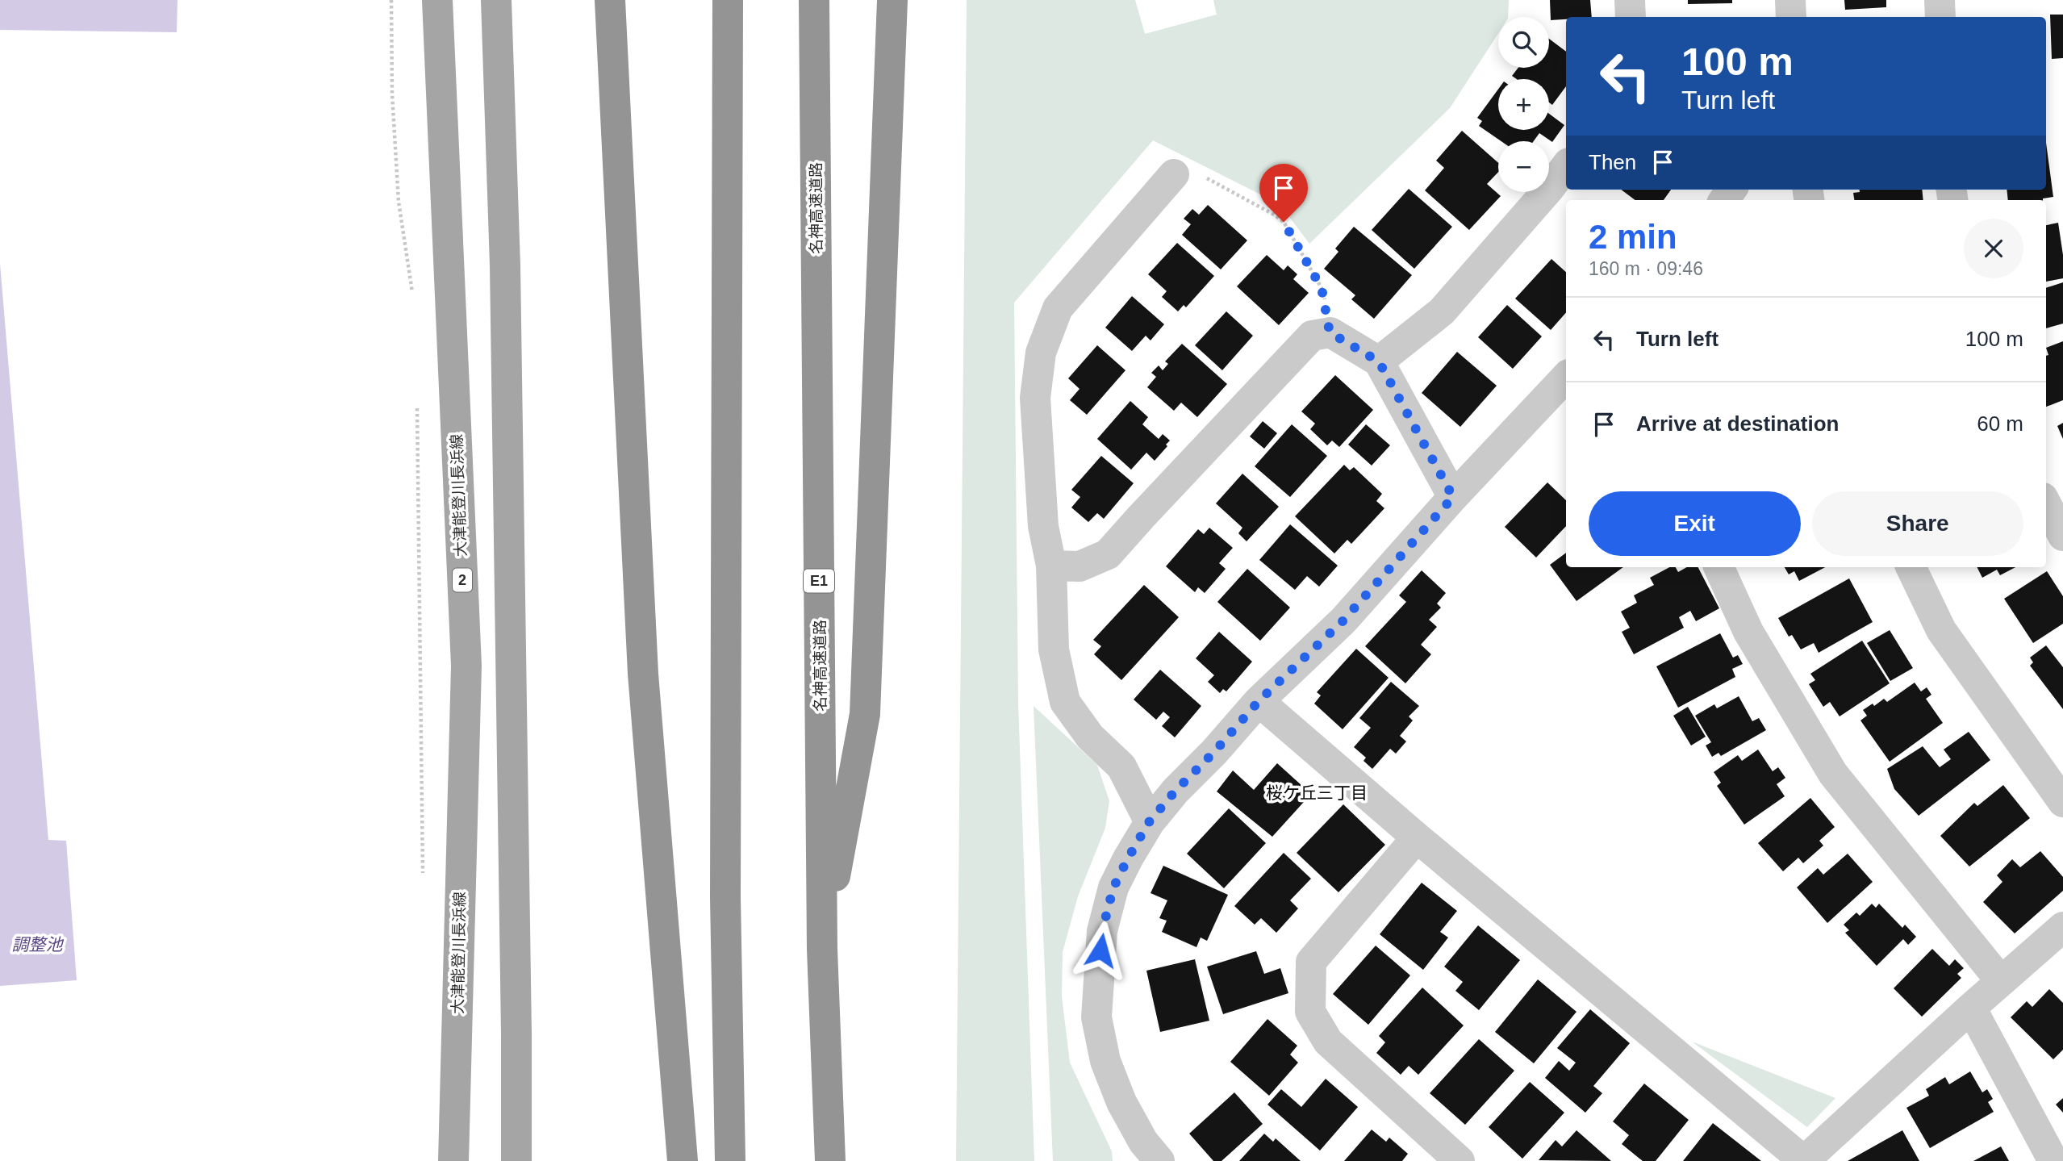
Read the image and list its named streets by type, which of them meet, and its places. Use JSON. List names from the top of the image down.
{
  "streets": {
    "highway": ["名神高速道路", "E1"],
    "main road": ["大津能登川長浜線", "2"]
  },
  "districts": ["桜ケ丘三丁目"],
  "water": ["調整池"],
  "page": {
    "map_buttons": ["+", "−"],
    "turn": ["100 m", "Turn left"],
    "then": "Then",
    "heading": ["2 min", "160 m · 09:46"],
    "list": [
      {
        "name": "Turn left",
        "value": "100 m"
      },
      {
        "name": "Arrive at destination",
        "value": "60 m"
      }
    ],
    "buttons": ["Exit", "Share"]
  }
}
